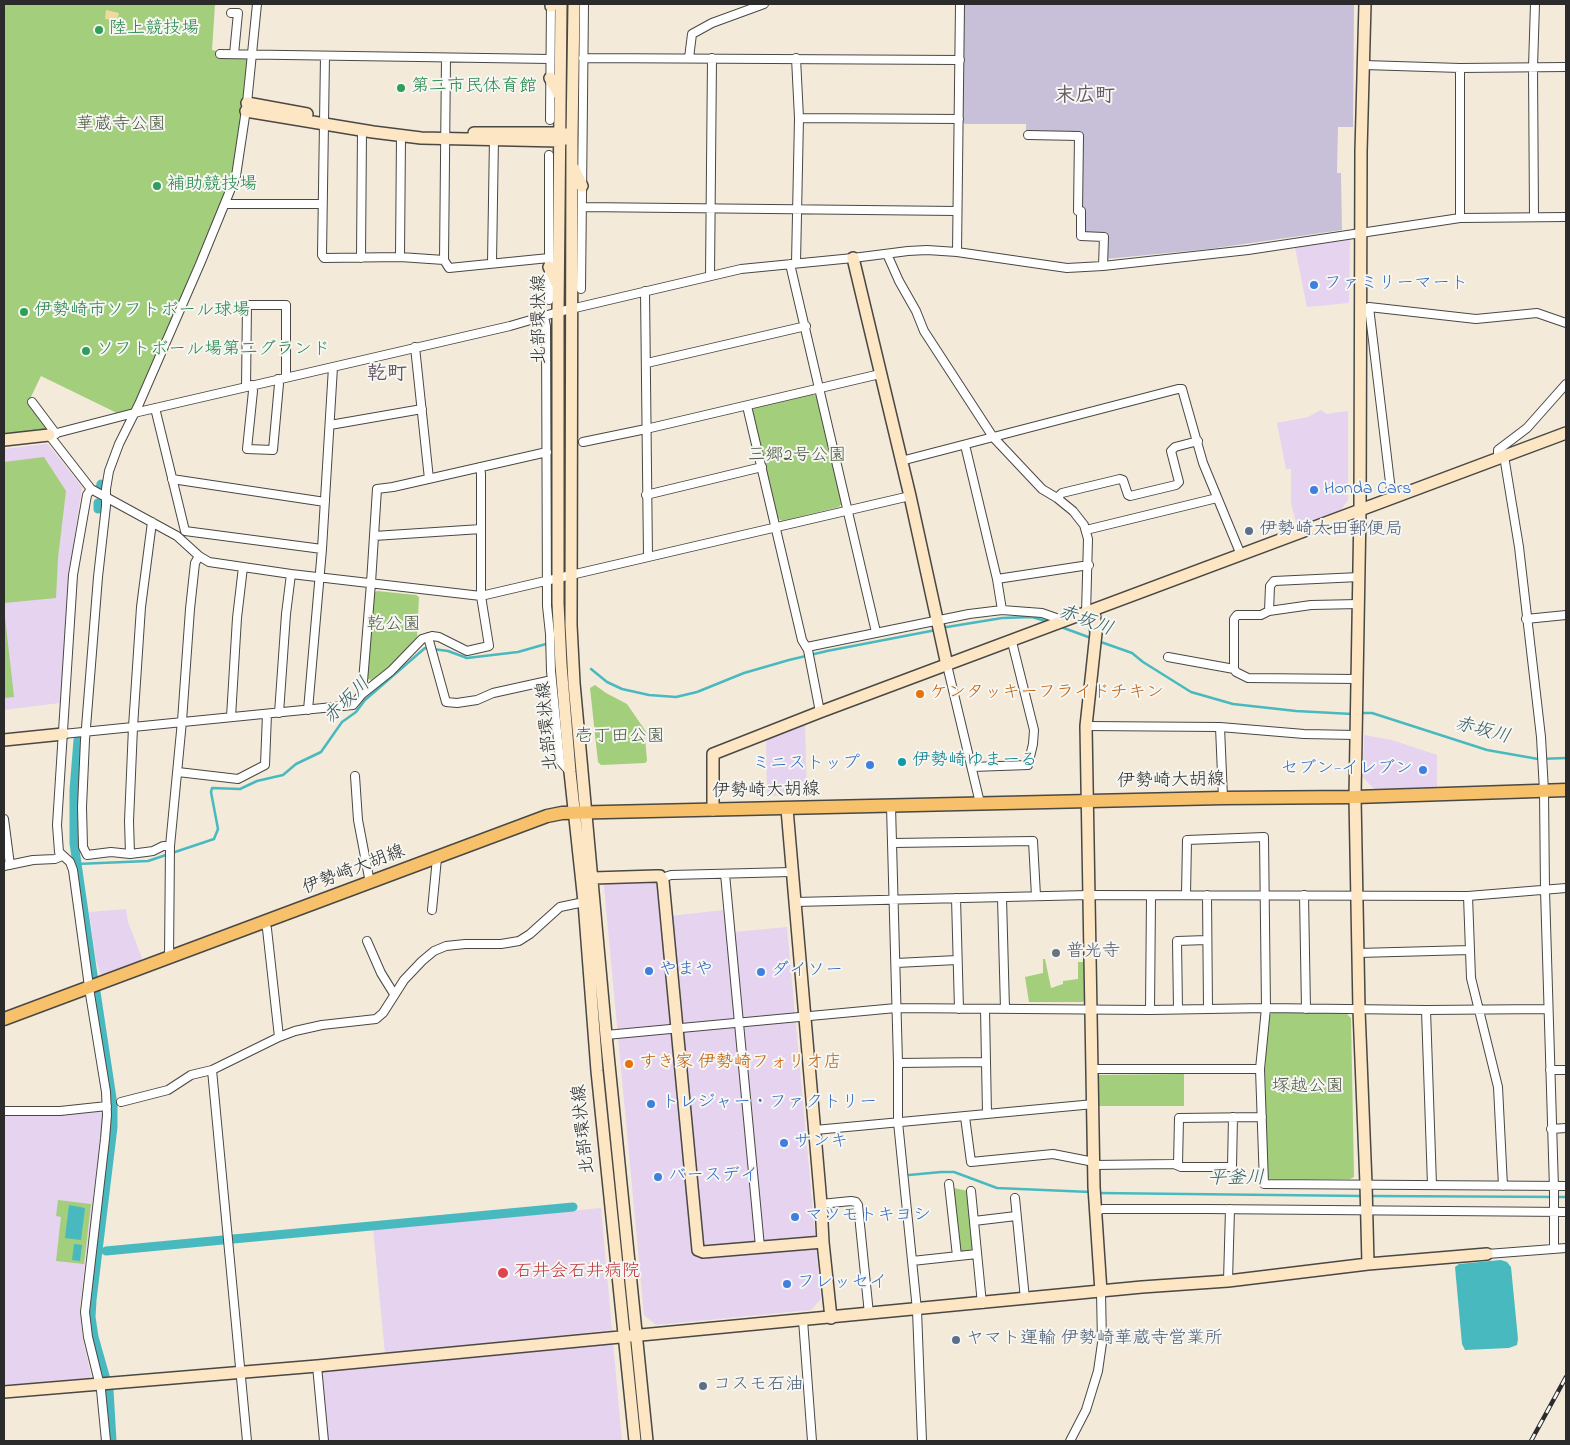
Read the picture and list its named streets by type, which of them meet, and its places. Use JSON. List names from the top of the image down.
{
  "streets": {
    "main road": ["伊勢崎大胡線"],
    "street": ["北部環状線"]
  },
  "crossings": [
    ["北部環状線", "伊勢崎大胡線"]
  ],
  "districts": ["末広町", "乾町"],
  "water": ["赤坂川", "平釜川"],
  "parks": [
    "華蔵寺公園",
    "三郷2号公園",
    "乾公園",
    "壱丁田公園",
    "塚越公園"
  ],
  "places": [
    "陸上競技場",
    "第二市民体育館",
    "補助競技場",
    "ファミリーマート",
    "伊勢崎市ソフトボール球場",
    "ソフトボール場第二グランド",
    "Honda Cars",
    "伊勢崎太田郵便局",
    "ケンタッキーフライドチキン",
    "伊勢崎ゆまーる",
    "ミニストップ",
    "セブン-イレブン",
    "普光寺",
    "やまや",
    "ダイソー",
    "すき家 伊勢崎フォリオ店",
    "トレジャー・ファクトリー",
    "サンキ",
    "バースデイ",
    "マツモトキヨシ",
    "石井会石井病院",
    "フレッセイ",
    "ヤマト運輸 伊勢崎華蔵寺営業所",
    "コスモ石油"
  ]
}
